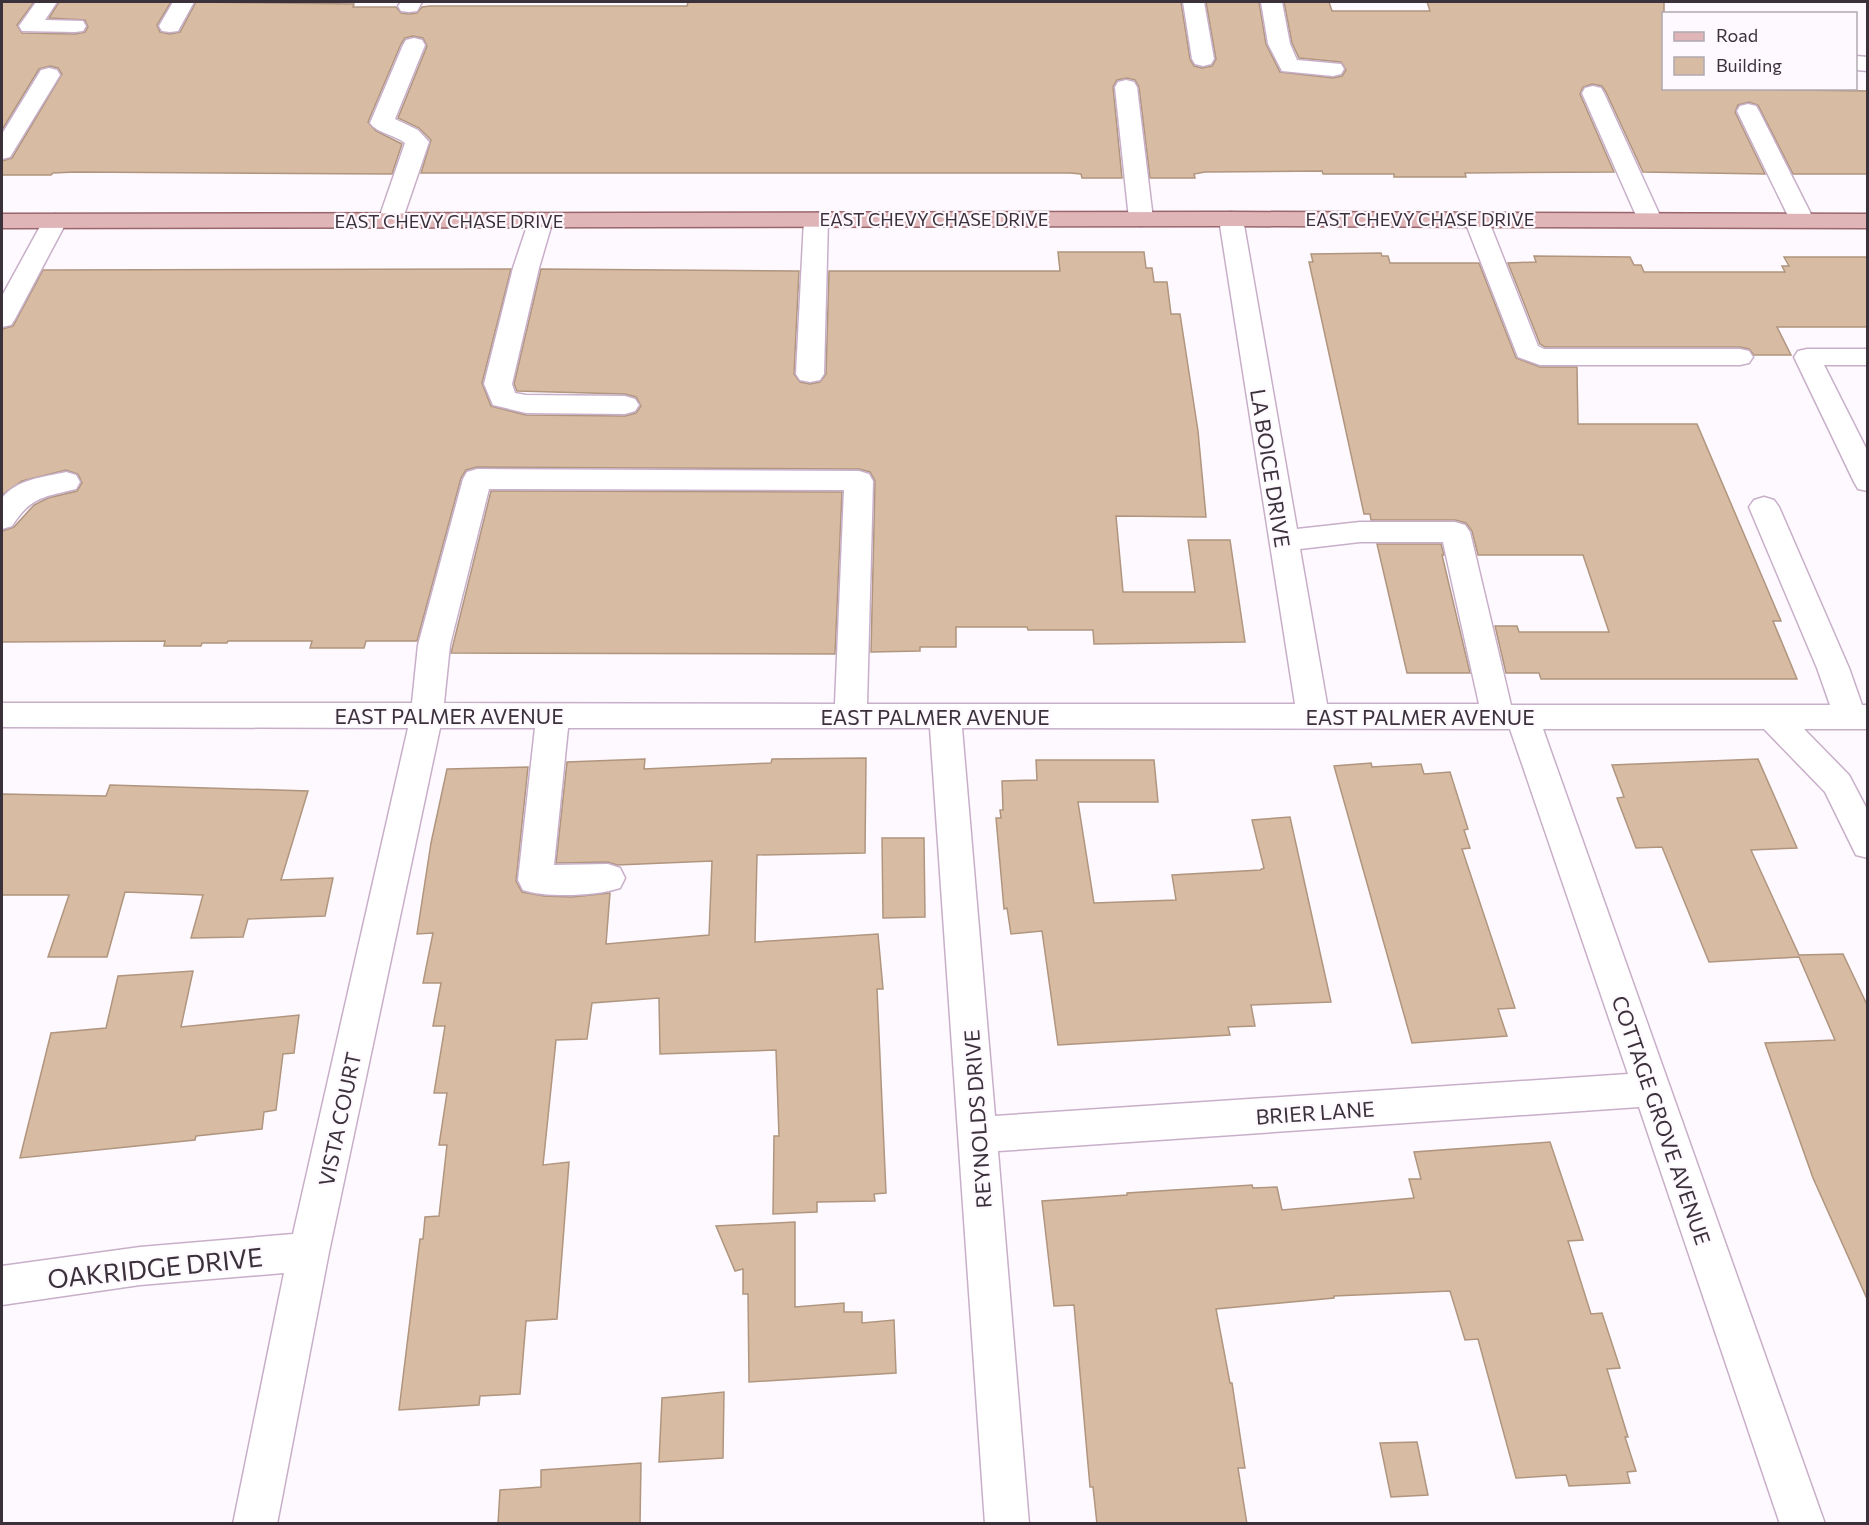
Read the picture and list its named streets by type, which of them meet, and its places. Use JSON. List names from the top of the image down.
{
  "streets": {
    "main road": ["EAST CHEVY CHASE DRIVE"],
    "street": [
      "LA BOICE DRIVE",
      "EAST PALMER AVENUE",
      "BRIER LANE",
      "VISTA COURT",
      "REYNOLDS DRIVE",
      "COTTAGE GROVE AVENUE",
      "OAKRIDGE DRIVE"
    ]
  },
  "crossings": [
    ["EAST CHEVY CHASE DRIVE", "LA BOICE DRIVE"],
    ["LA BOICE DRIVE", "EAST PALMER AVENUE"],
    ["LA BOICE DRIVE", "COTTAGE GROVE AVENUE"],
    ["EAST PALMER AVENUE", "VISTA COURT"],
    ["EAST PALMER AVENUE", "REYNOLDS DRIVE"],
    ["EAST PALMER AVENUE", "COTTAGE GROVE AVENUE"],
    ["BRIER LANE", "REYNOLDS DRIVE"],
    ["BRIER LANE", "COTTAGE GROVE AVENUE"],
    ["VISTA COURT", "OAKRIDGE DRIVE"]
  ],
  "legend": ["Road", "Building"]
}
